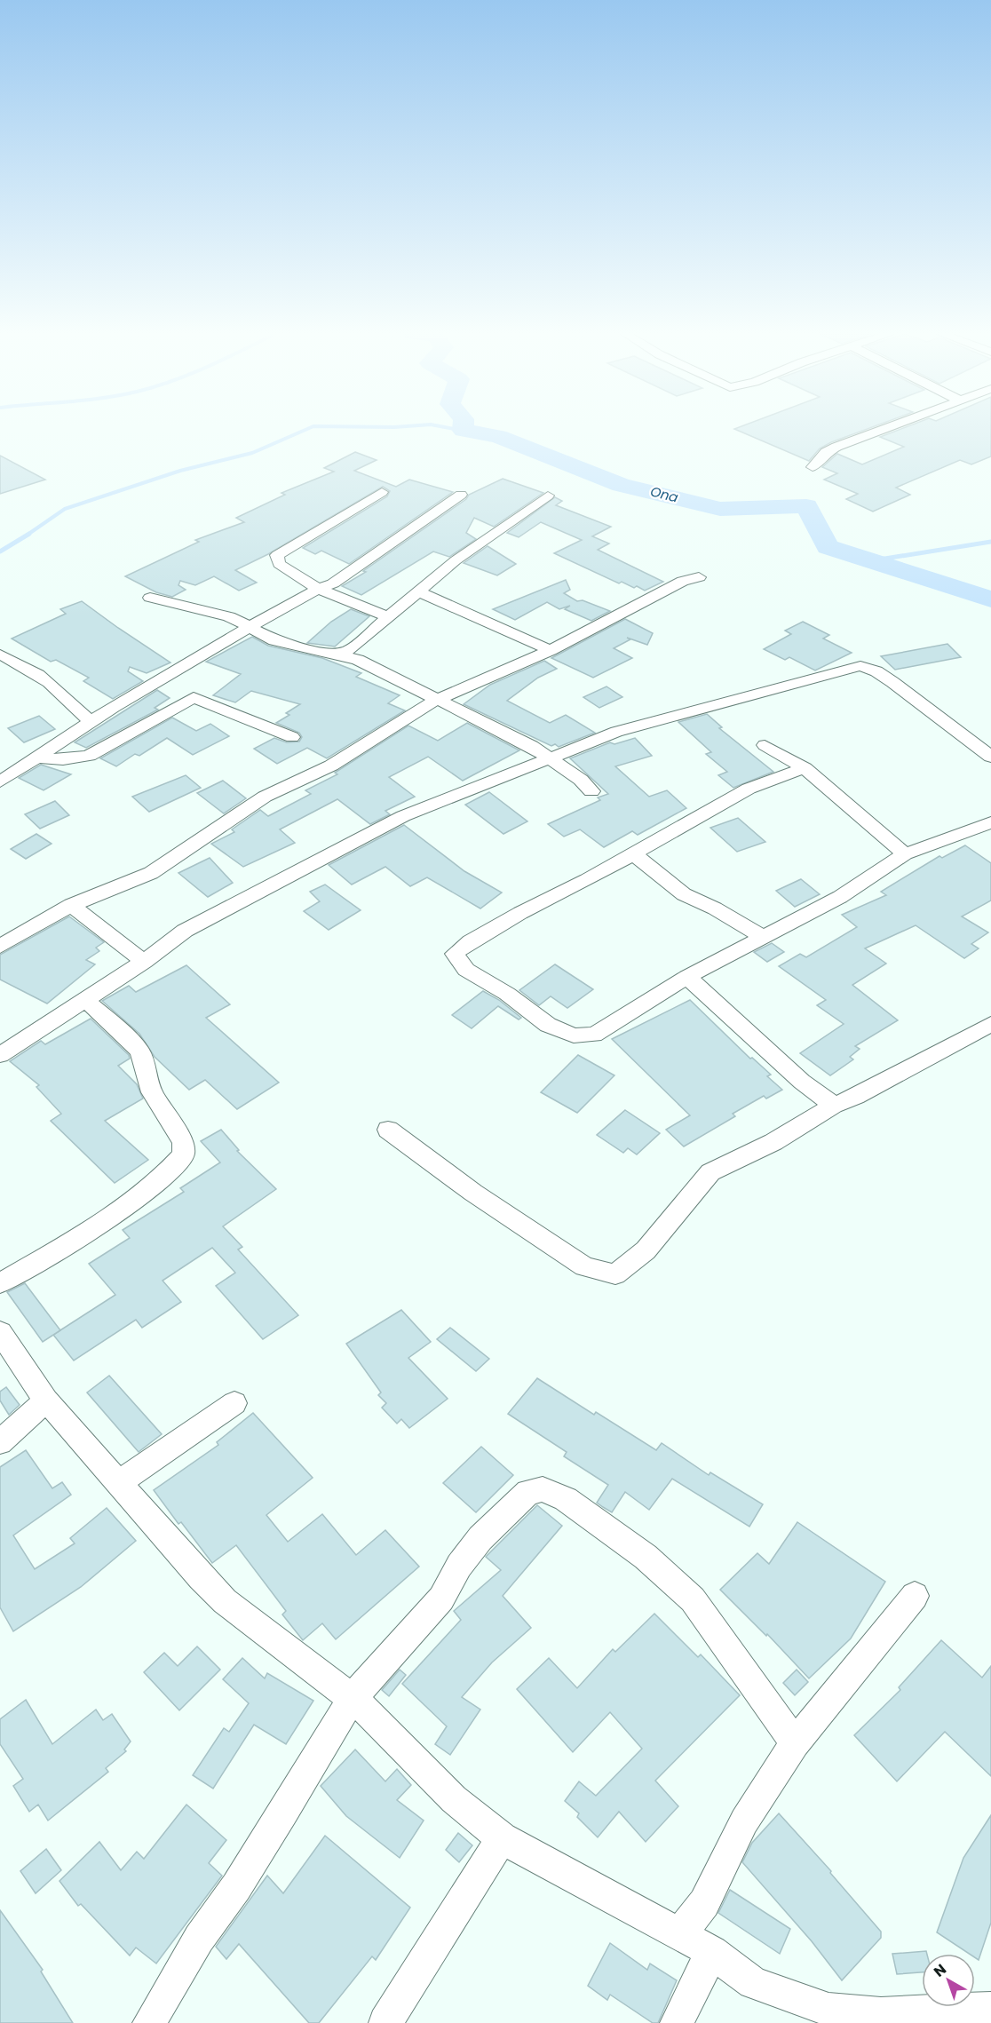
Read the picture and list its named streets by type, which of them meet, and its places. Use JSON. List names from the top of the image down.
{
  "water": ["Ona"],
  "north": "top left"
}
